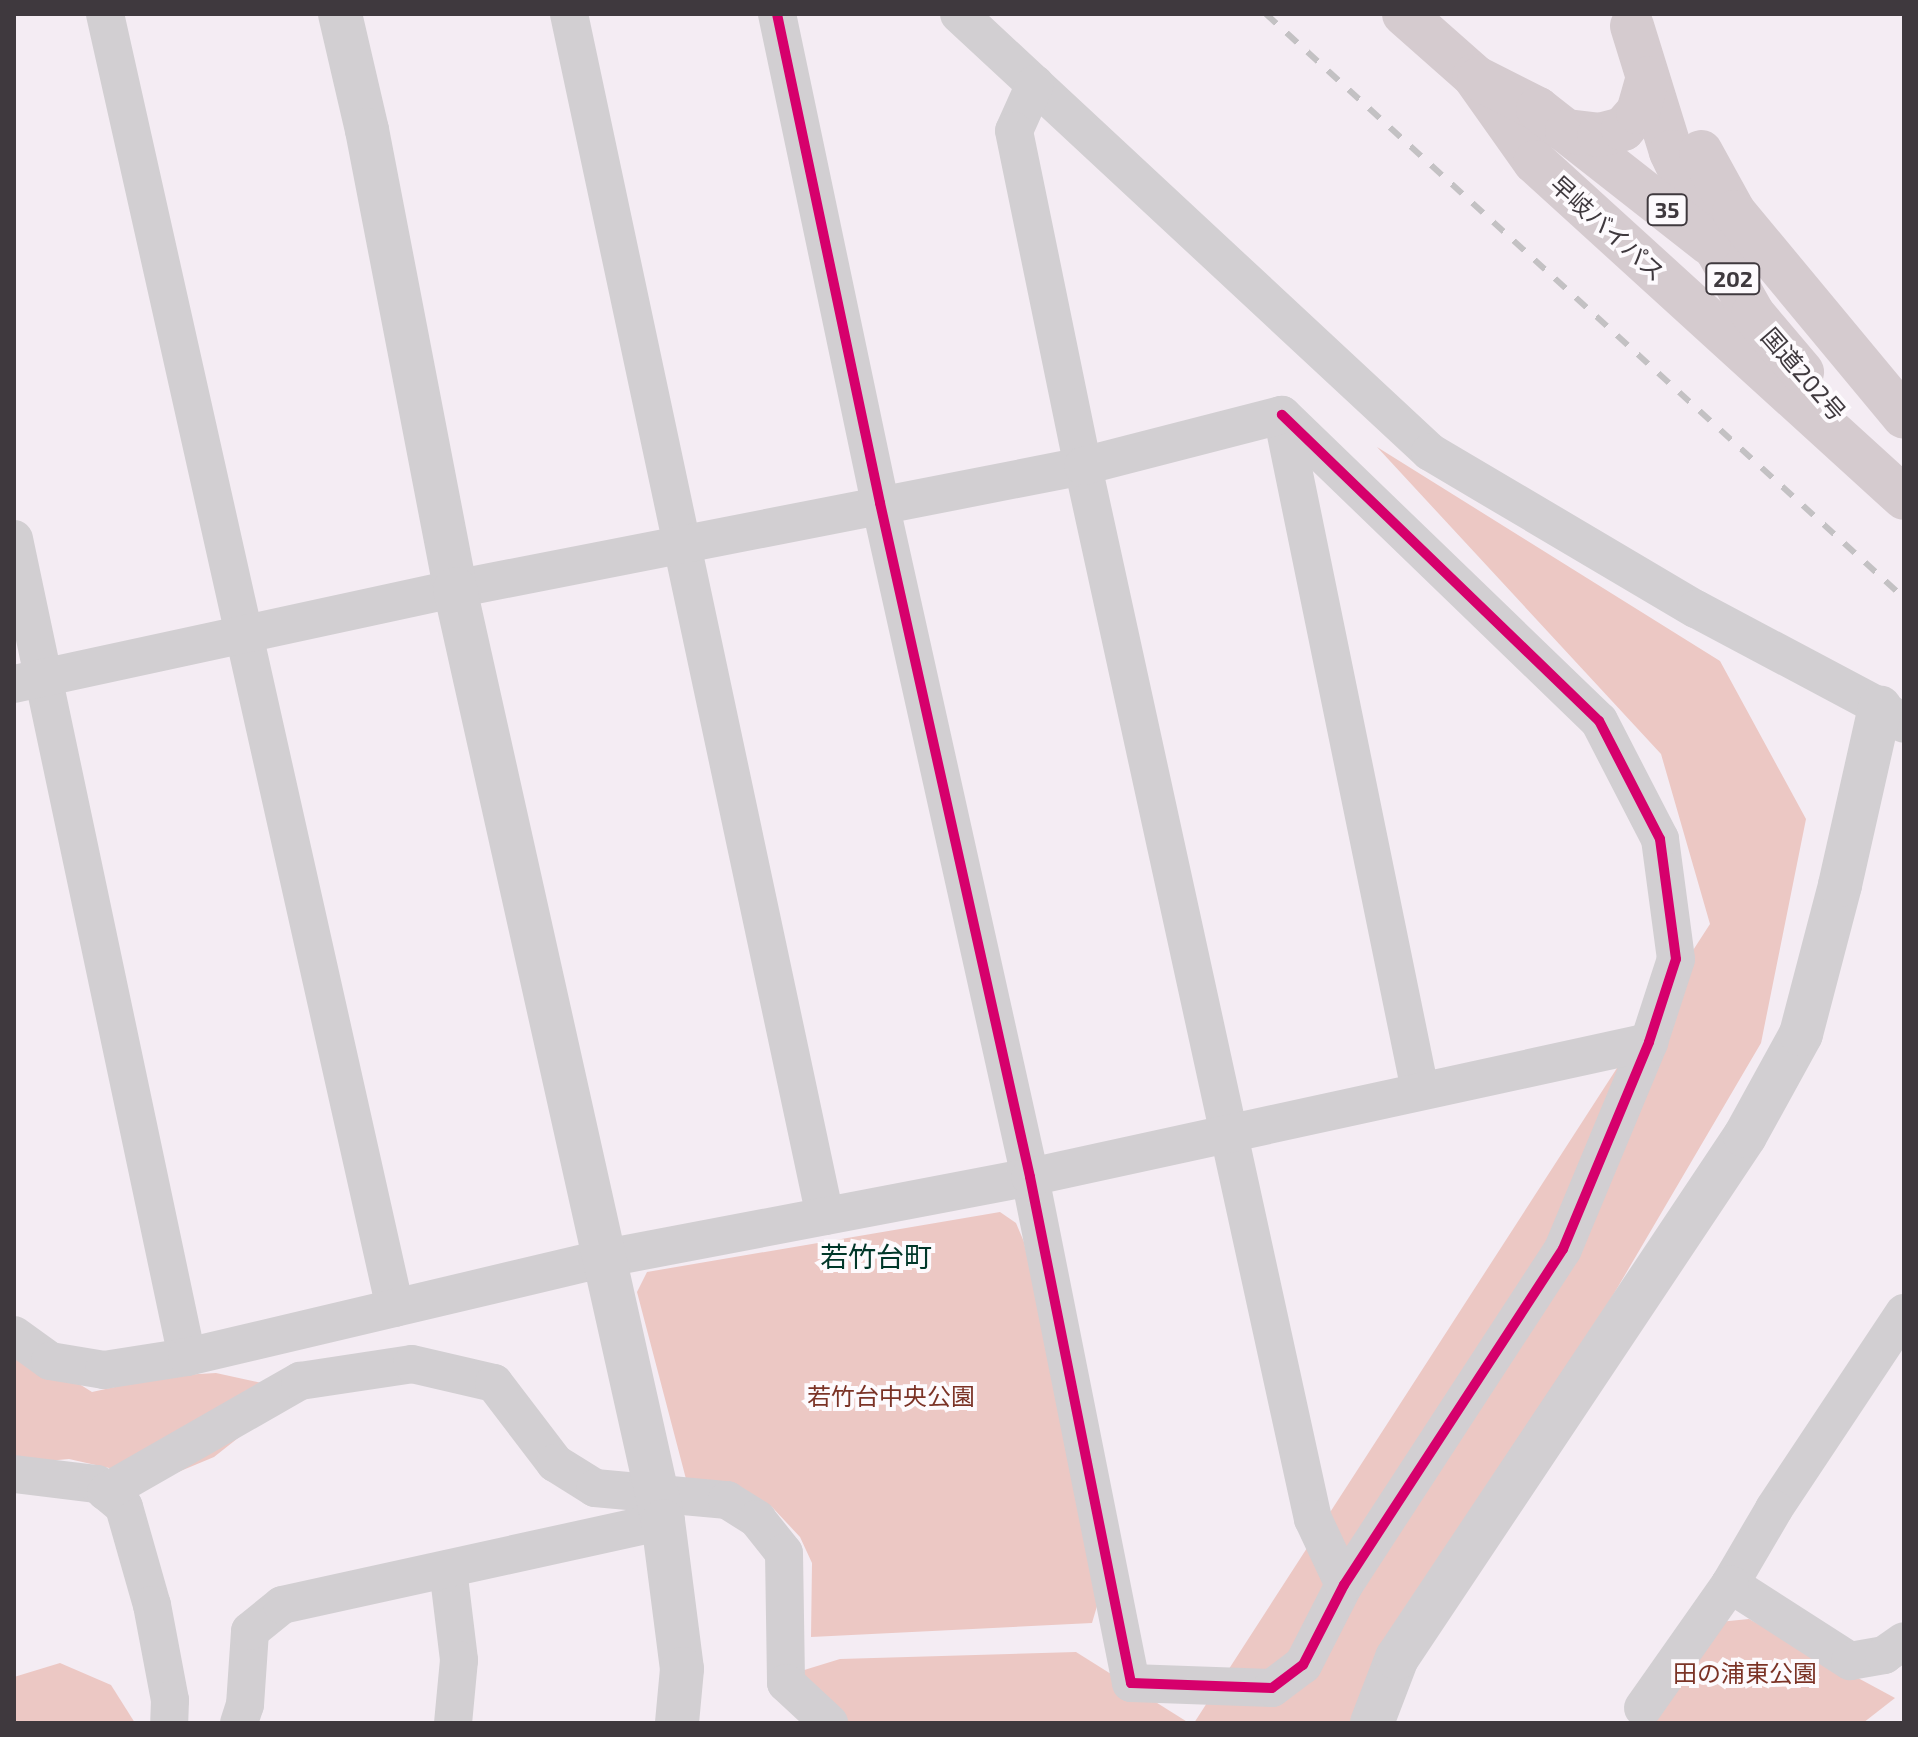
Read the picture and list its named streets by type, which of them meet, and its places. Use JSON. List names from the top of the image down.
{
  "streets": {
    "highway": [
      "35",
      "早岐バイパス",
      "202",
      "国道202号"
    ]
  },
  "crossings": [
    ["35", "早岐バイパス"],
    ["35", "国道202号"],
    ["早岐バイパス", "国道202号"]
  ],
  "districts": ["若竹台町"],
  "parks": ["若竹台中央公園", "田の浦東公園"]
}
